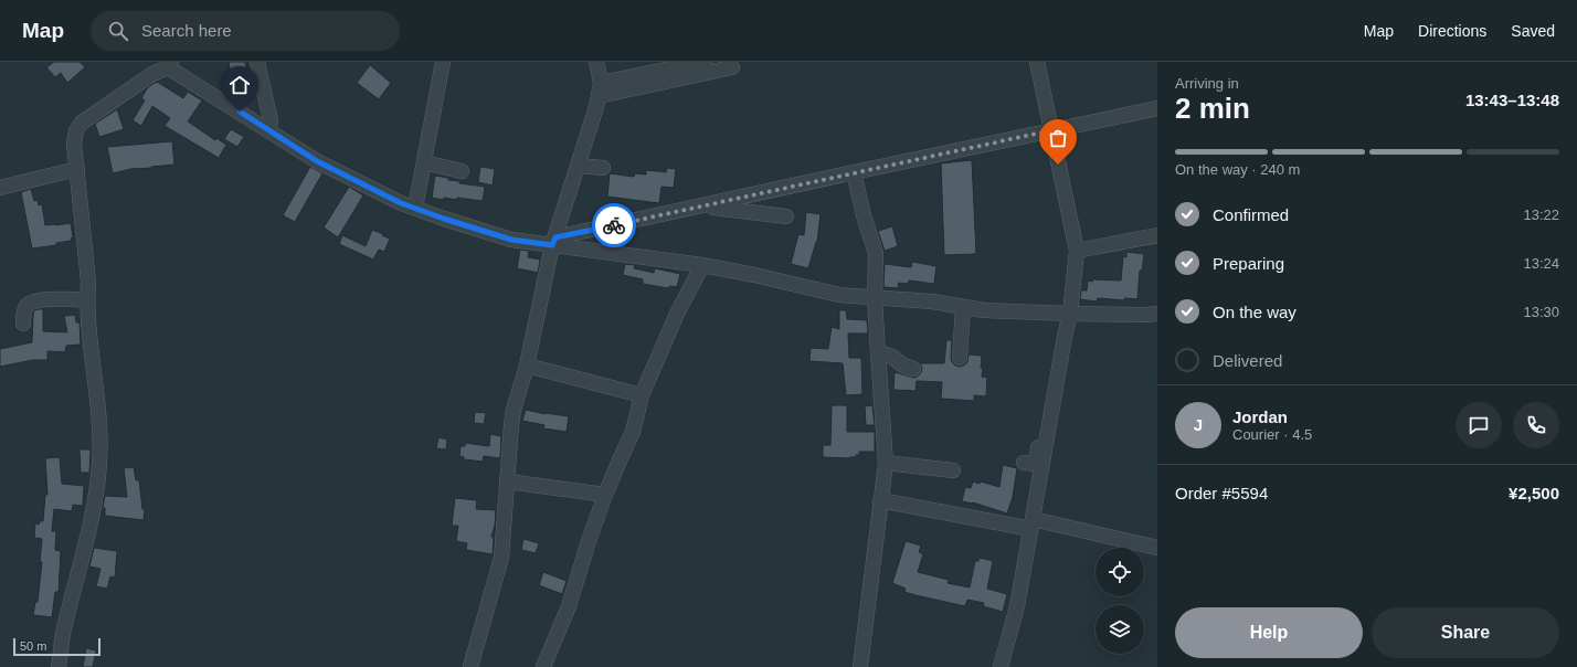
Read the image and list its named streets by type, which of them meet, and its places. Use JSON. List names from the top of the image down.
{
  "scale_bar": "50 m",
  "page": {
    "header": "Map",
    "search": "Search here",
    "nav": ["Map", "Directions", "Saved"],
    "heading": ["2 min", "Arriving in", "13:43–13:48"],
    "panel": [
      "Jordan",
      "Courier · 4.5",
      "Order #5594",
      "¥2,500"
    ],
    "bar": "On the way · 240 m",
    "list": [
      ["Confirmed", "13:22"],
      ["Preparing", "13:24"],
      ["On the way", "13:30"],
      "Delivered"
    ],
    "round": "J",
    "buttons": ["Help", "Share"],
    "scale": "50 m"
  }
}
